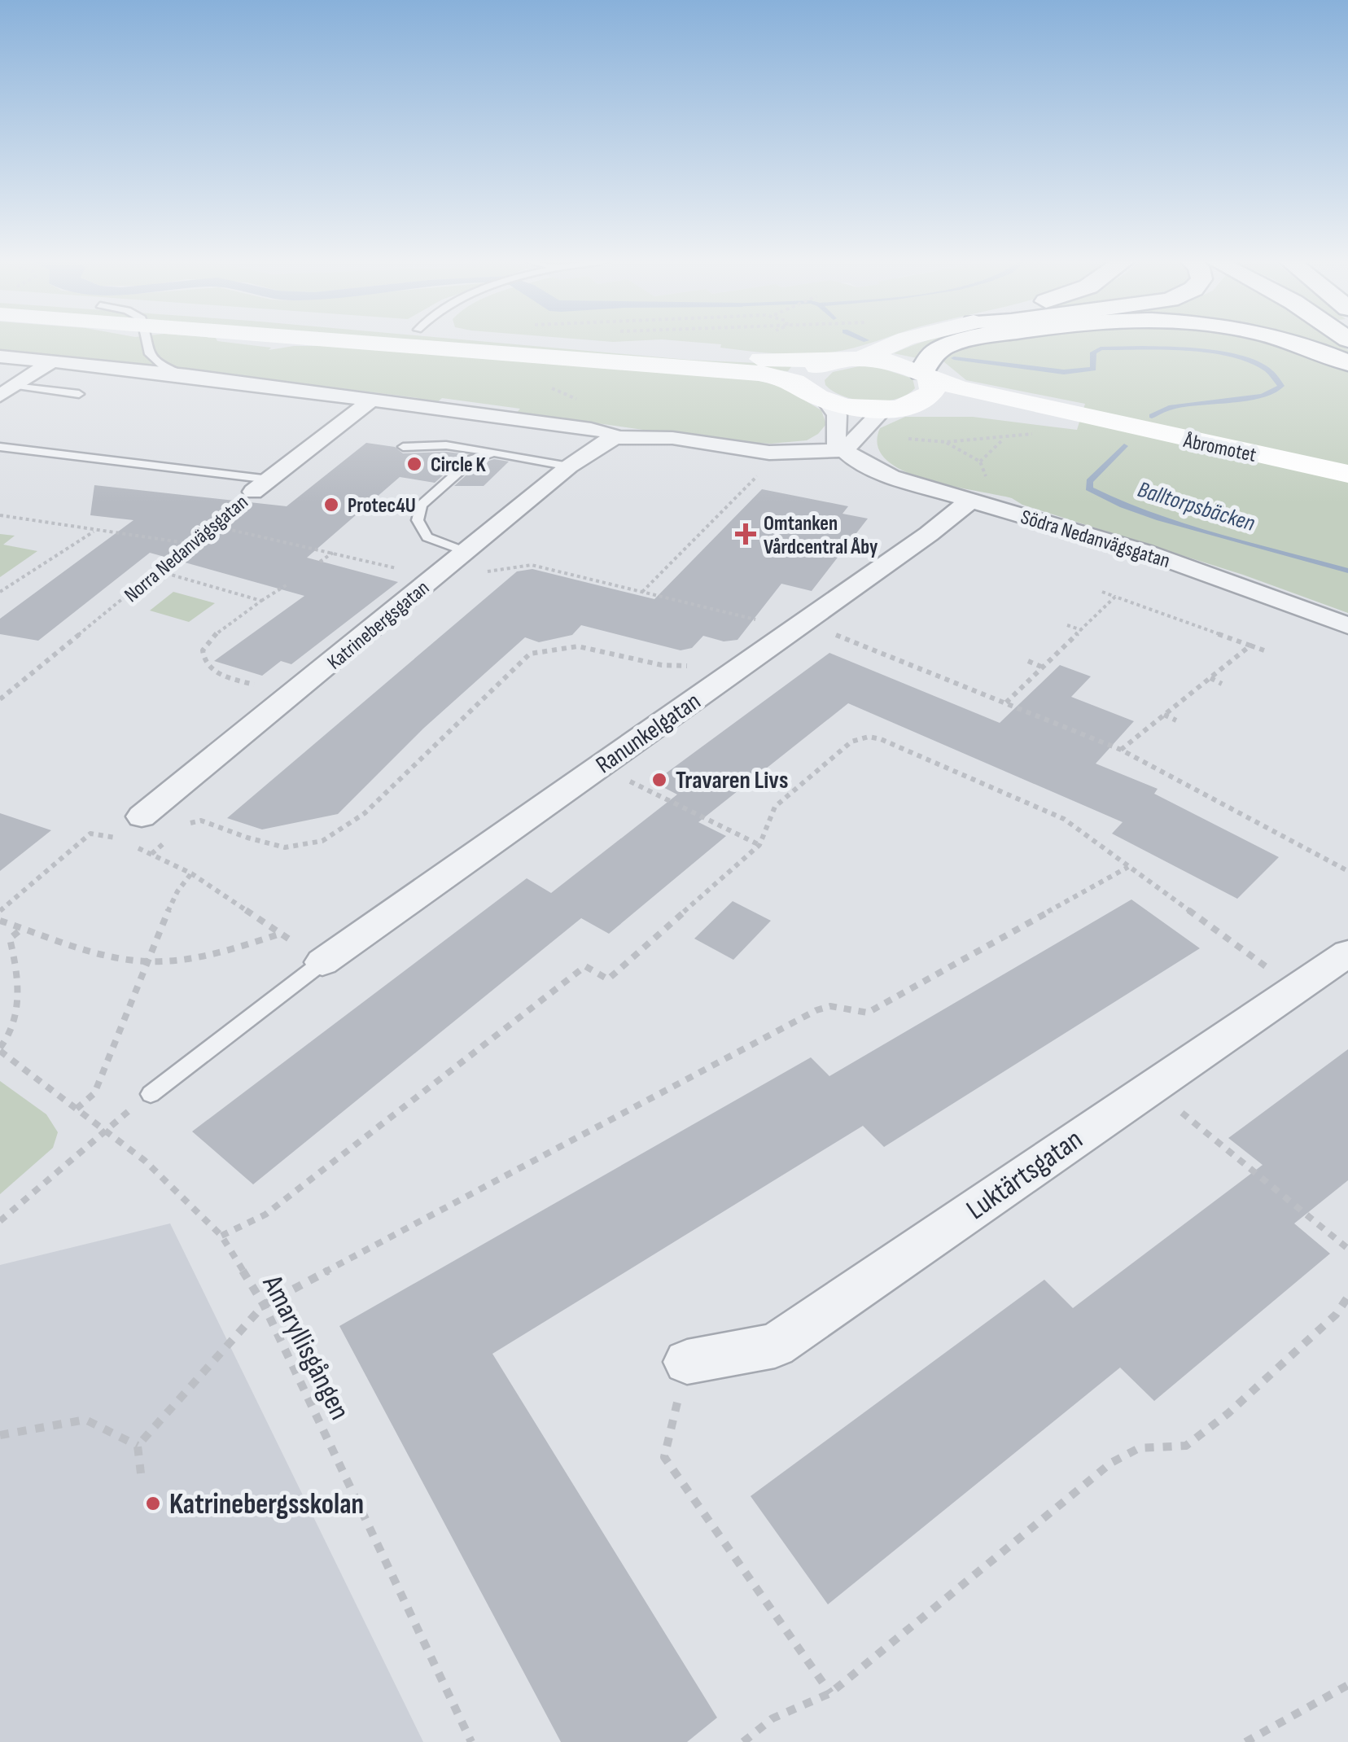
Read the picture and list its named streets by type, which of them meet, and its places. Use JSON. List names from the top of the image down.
{
  "streets": {
    "main road": ["Åbromotet"],
    "street": [
      "Södra Nedanvägsgatan",
      "Norra Nedanvägsgatan",
      "Katrinebergsgatan",
      "Ranunkelgatan",
      "Luktärtsgatan"
    ],
    "path": ["Amaryllisgången"]
  },
  "crossings": [
    ["Södra Nedanvägsgatan", "Ranunkelgatan"]
  ],
  "water": ["Balltorpsbäcken"],
  "places": {
    "other": [
      "Circle K",
      "Protec4U",
      "Travaren Livs",
      "Katrinebergsskolan"
    ],
    "health": ["Omtanken Vårdcentral Åby"]
  }
}
